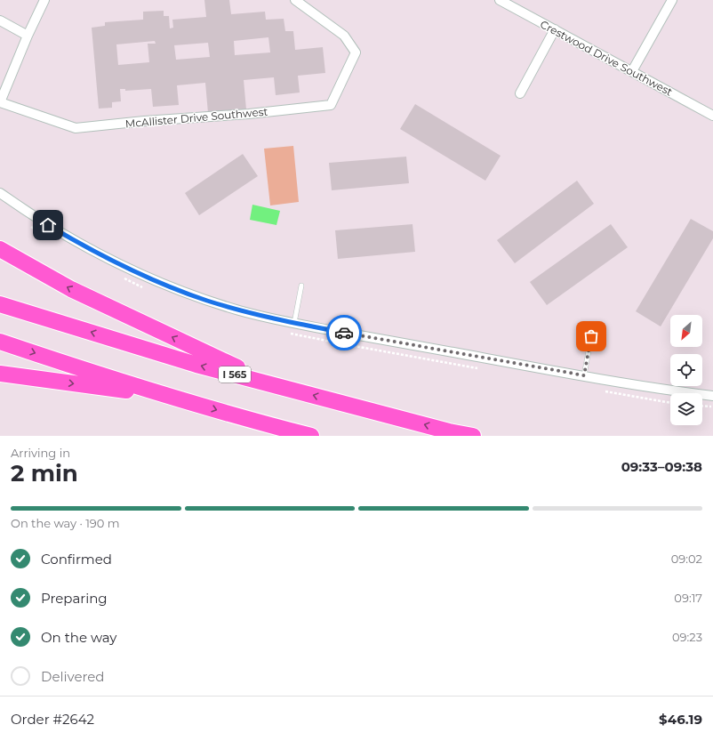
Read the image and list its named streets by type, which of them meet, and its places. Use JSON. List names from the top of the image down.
{
  "streets": {
    "highway": ["I 565"],
    "street": ["Crestwood Drive Southwest", "McAllister Drive Southwest"]
  },
  "north": "bottom left",
  "page": {
    "heading": ["2 min", "Arriving in", "09:33–09:38"],
    "panel": ["Order #2642", "$46.19"],
    "bar": "On the way · 190 m",
    "list": [
      ["Confirmed", "09:02"],
      ["Preparing", "09:17"],
      ["On the way", "09:23"],
      "Delivered"
    ]
  }
}
